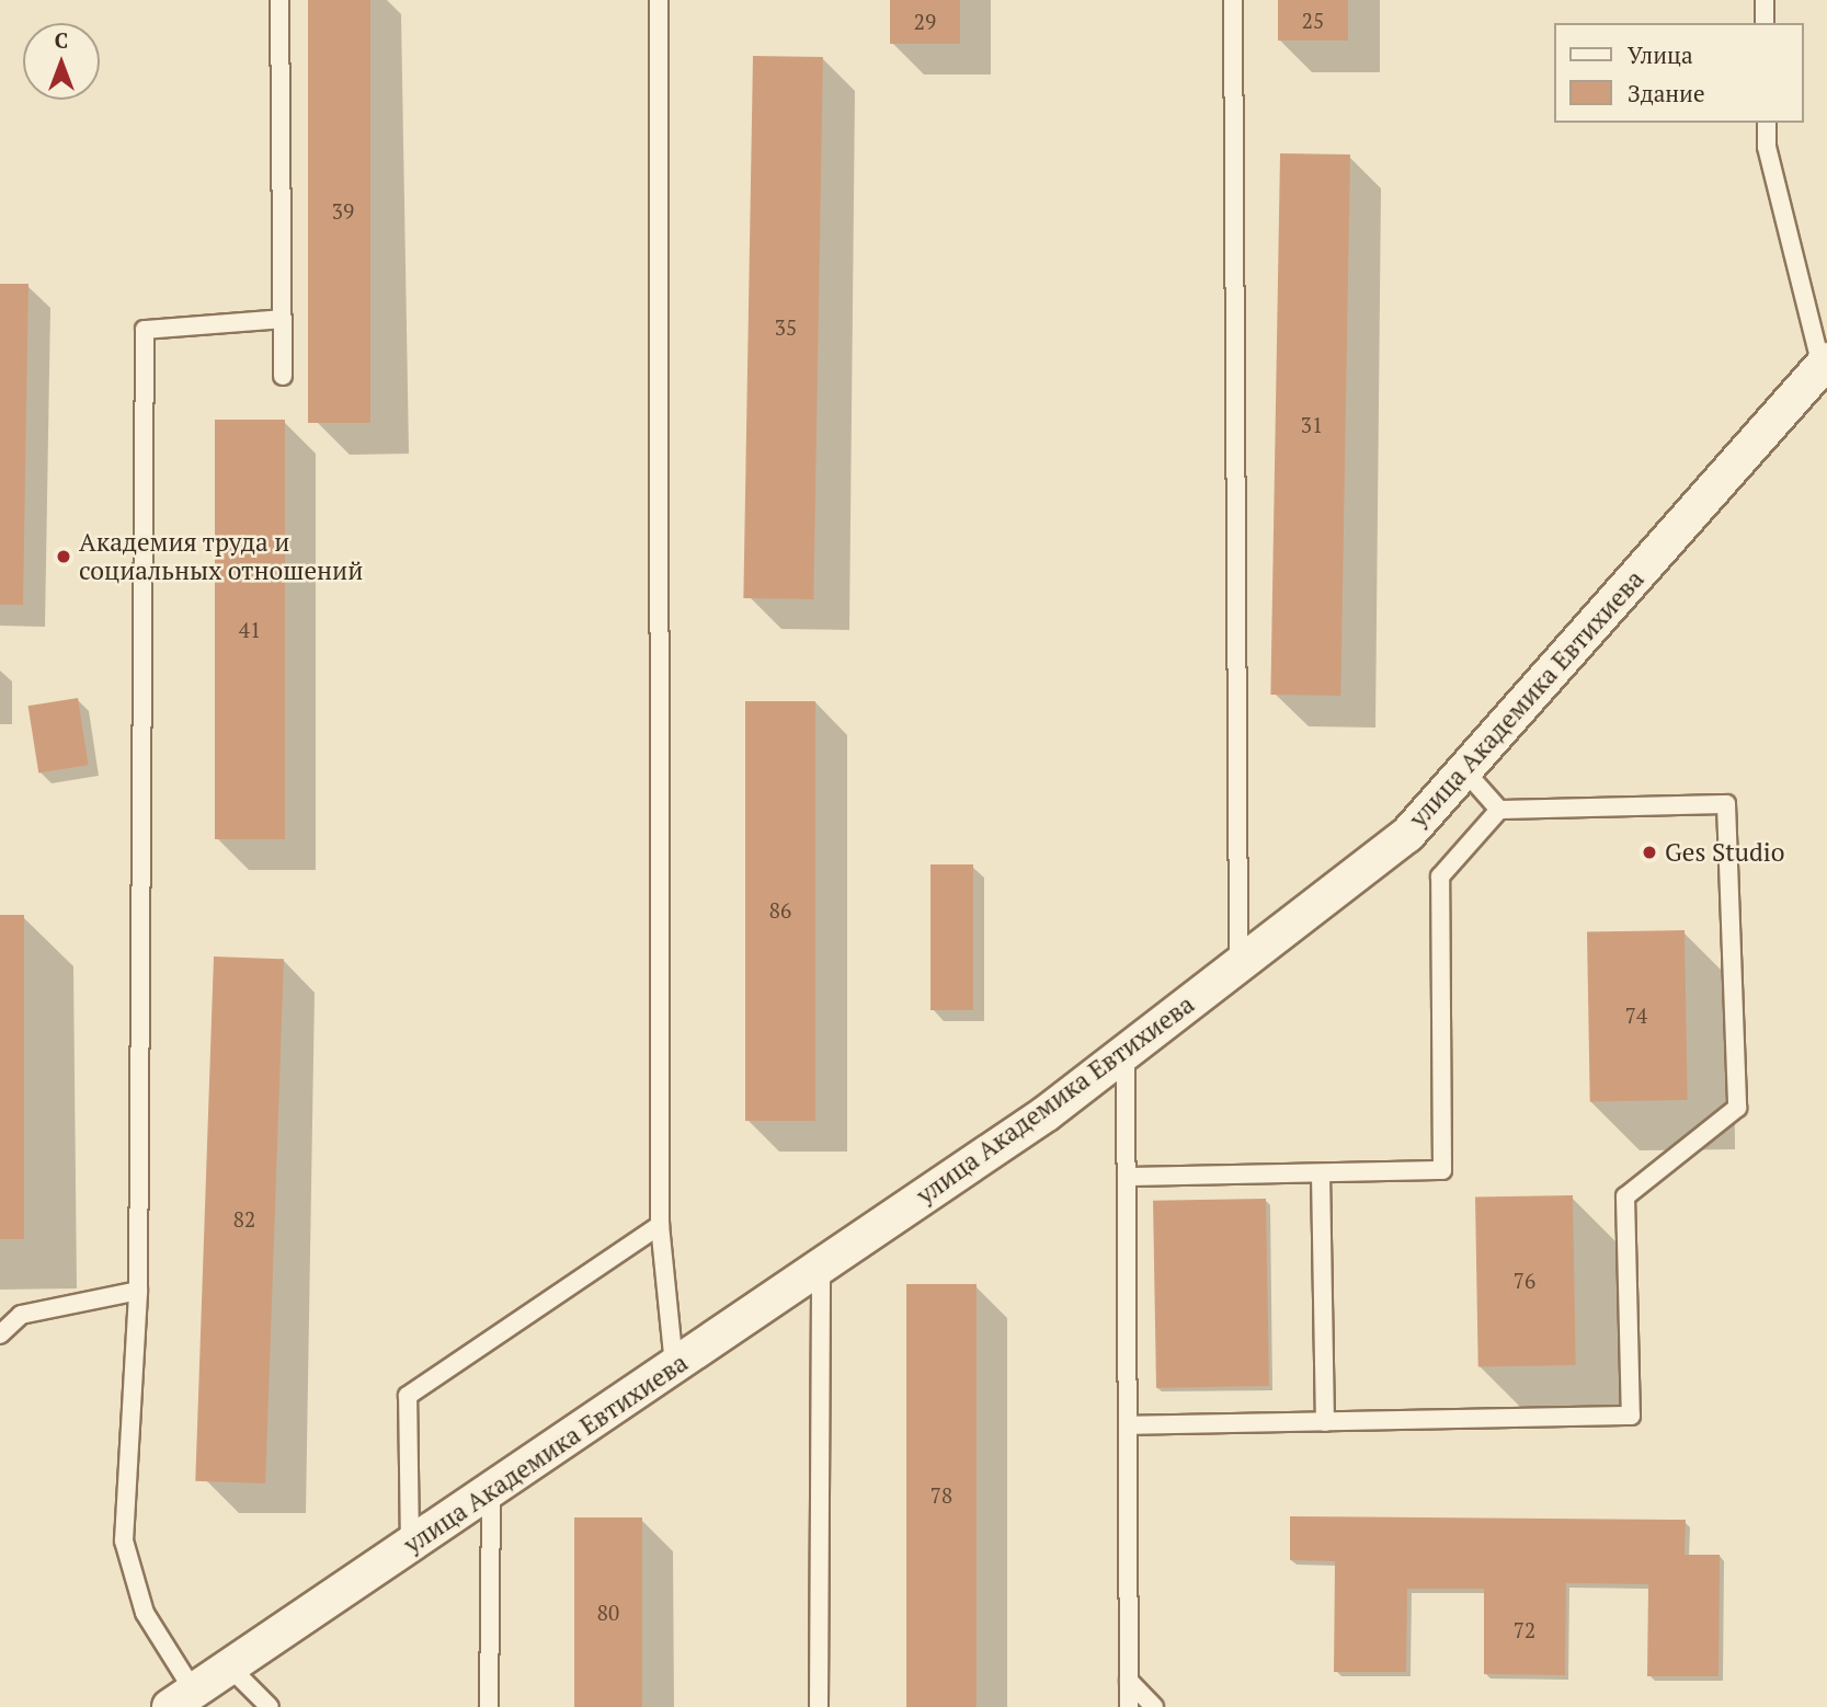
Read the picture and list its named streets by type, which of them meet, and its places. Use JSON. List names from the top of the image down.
{
  "streets": {
    "street": ["улица Академика Евтихиева"]
  },
  "places": ["Академия труда и социальных отношений", "Ges Studio"],
  "house_numbers": [
    "25",
    "29",
    "39",
    "35",
    "31",
    "41",
    "86",
    "74",
    "82",
    "76",
    "78",
    "80",
    "72"
  ],
  "legend": ["Улица", "Здание"],
  "north": "top"
}
